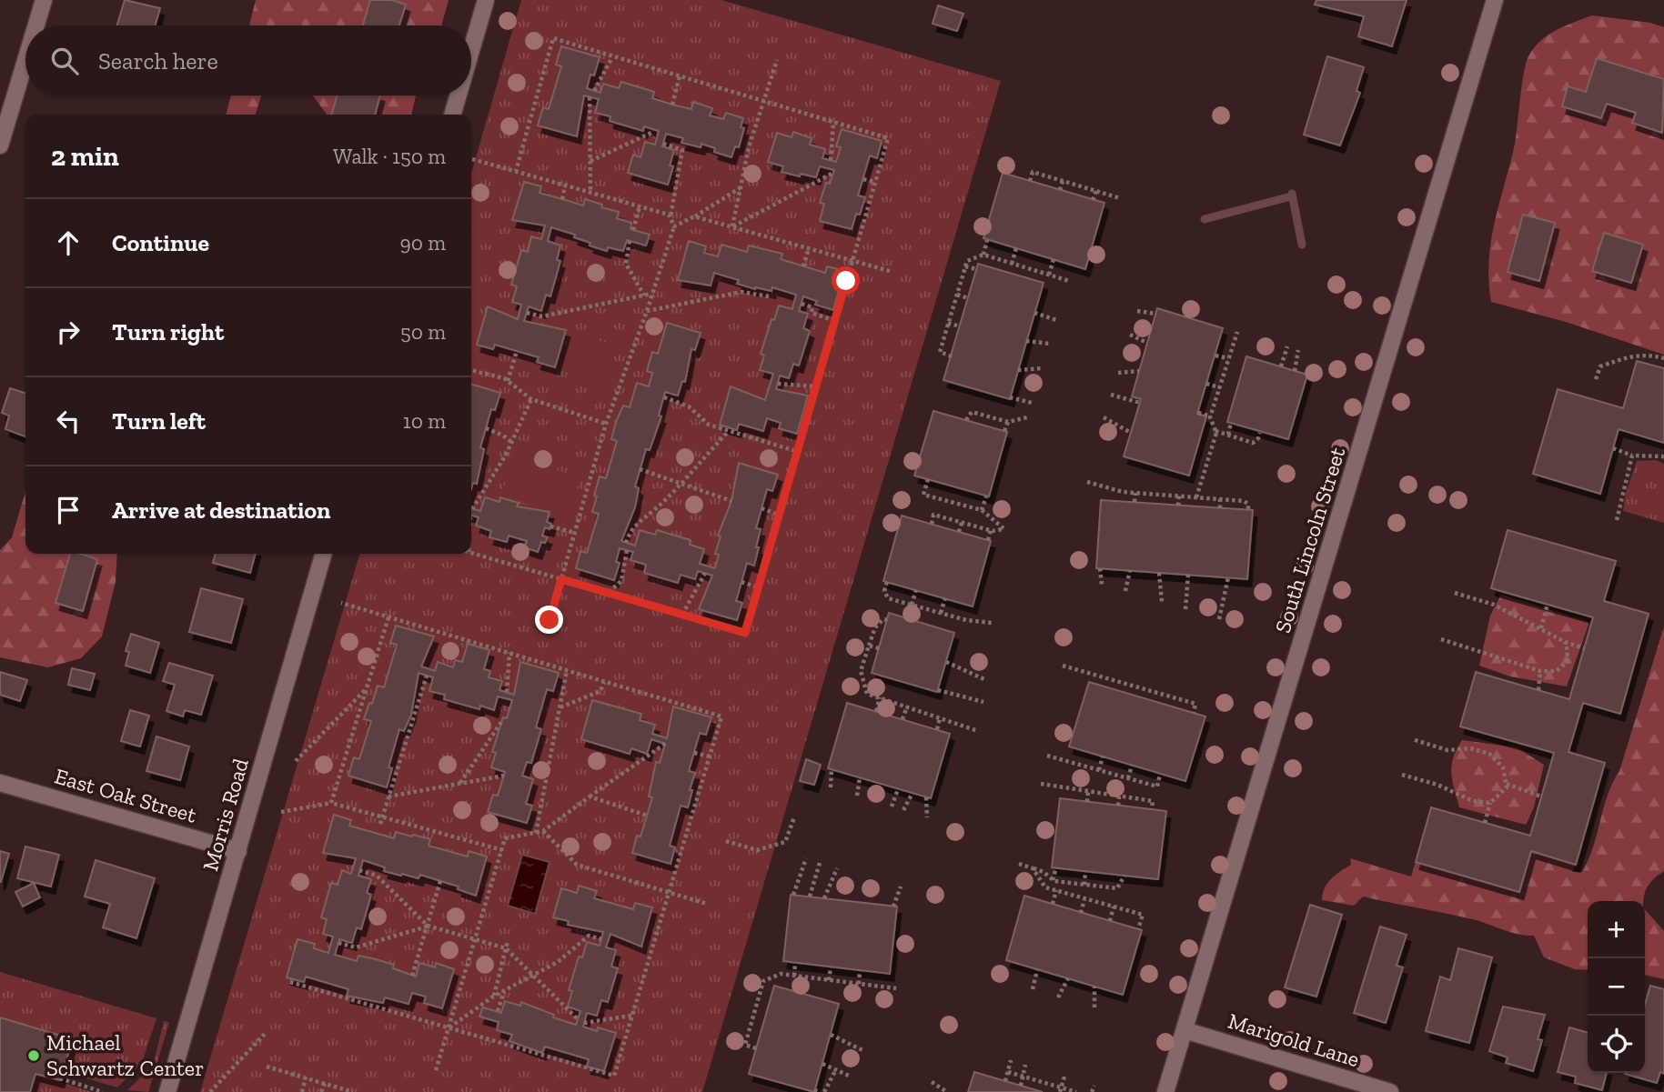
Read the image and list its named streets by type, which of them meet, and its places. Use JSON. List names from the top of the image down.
{
  "streets": {
    "street": [
      "South Lincoln Street",
      "East Oak Street",
      "Morris Road",
      "Marigold Lane"
    ]
  },
  "crossings": [
    ["South Lincoln Street", "Marigold Lane"],
    ["East Oak Street", "Morris Road"]
  ],
  "places": ["Michael Schwartz Center"],
  "page": {
    "search": "Search here",
    "heading": ["2 min", "Walk · 150 m"],
    "list": [
      ["Continue", "90 m"],
      ["Turn right", "50 m"],
      ["Turn left", "10 m"],
      "Arrive at destination"
    ],
    "map_buttons": ["+", "−"]
  }
}
